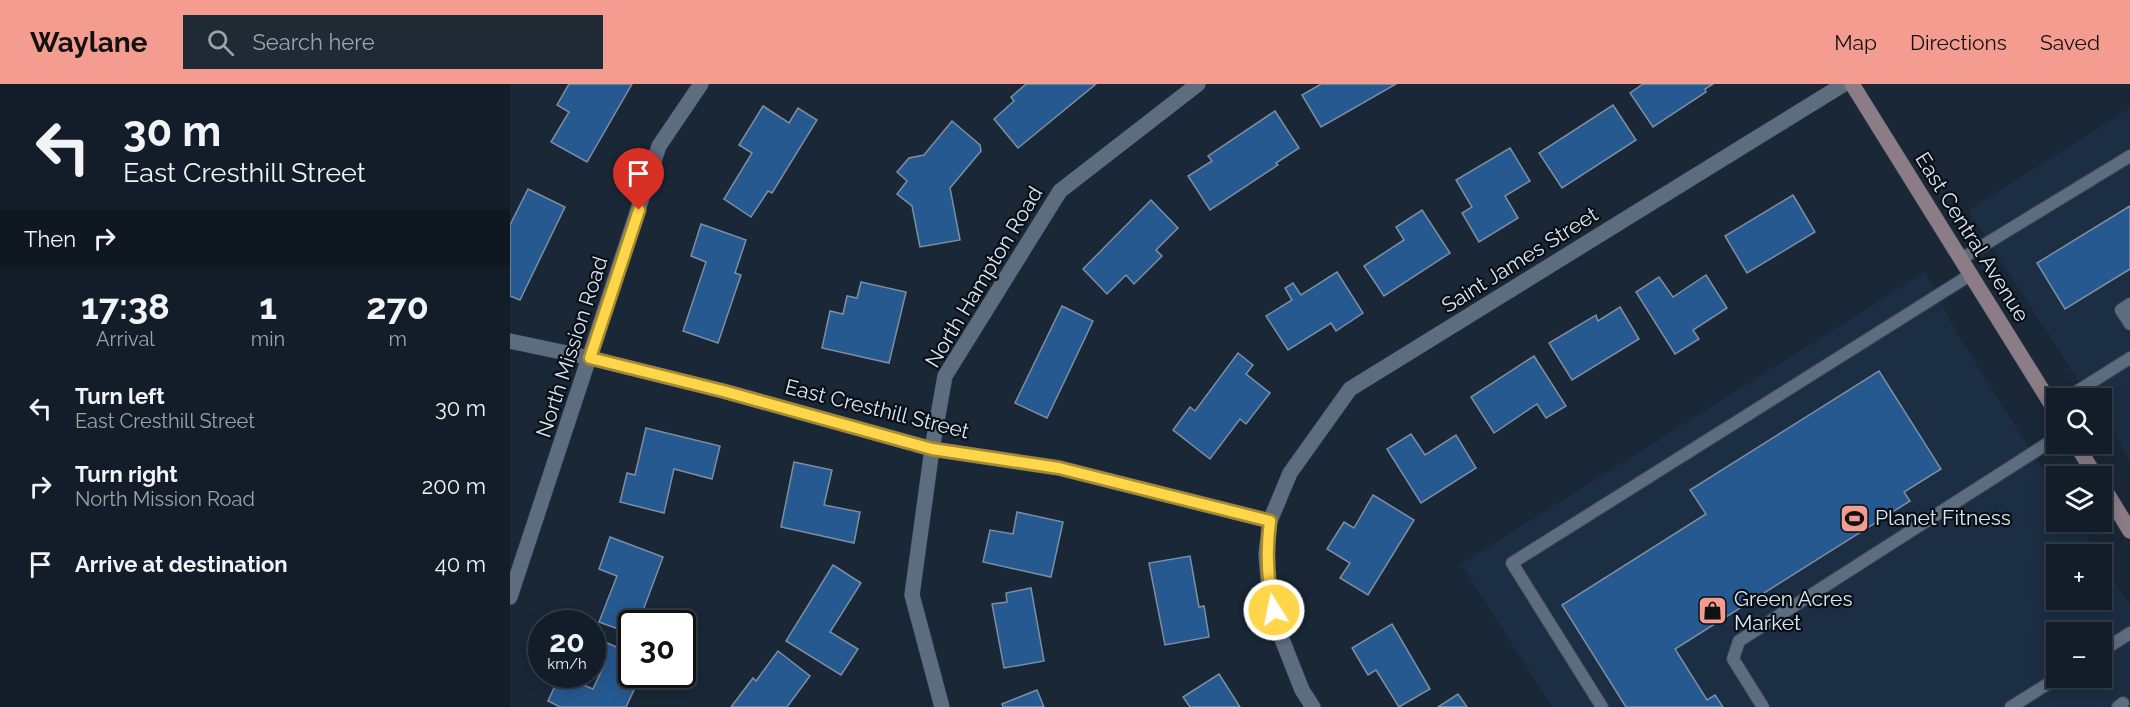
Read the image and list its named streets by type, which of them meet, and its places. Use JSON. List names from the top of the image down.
{
  "streets": {
    "main road": ["East Central Avenue"],
    "street": [
      "Saint James Street",
      "North Hampton Road",
      "North Mission Road",
      "East Cresthill Street"
    ]
  },
  "crossings": [
    ["Saint James Street", "East Cresthill Street"],
    ["North Hampton Road", "East Cresthill Street"],
    ["North Mission Road", "East Cresthill Street"]
  ],
  "places": {
    "sports": ["Planet Fitness"],
    "shop": ["Green Acres Market"]
  },
  "page": {
    "header": "Waylane",
    "search": "Search here",
    "nav": ["Map", "Directions", "Saved"],
    "turn": ["30 m", "East Cresthill Street"],
    "then": "Then",
    "eta": [
      "17:38",
      "Arrival",
      "1",
      "min",
      "270",
      "m"
    ],
    "list": [
      {
        "name": "Turn left",
        "note": "East Cresthill Street",
        "value": "30 m"
      },
      {
        "name": "Turn right",
        "note": "North Mission Road",
        "value": "200 m"
      },
      {
        "name": "Arrive at destination",
        "value": "40 m"
      }
    ],
    "map_buttons": ["+", "−"],
    "speed": "20 km/h",
    "limit": "30"
  }
}
